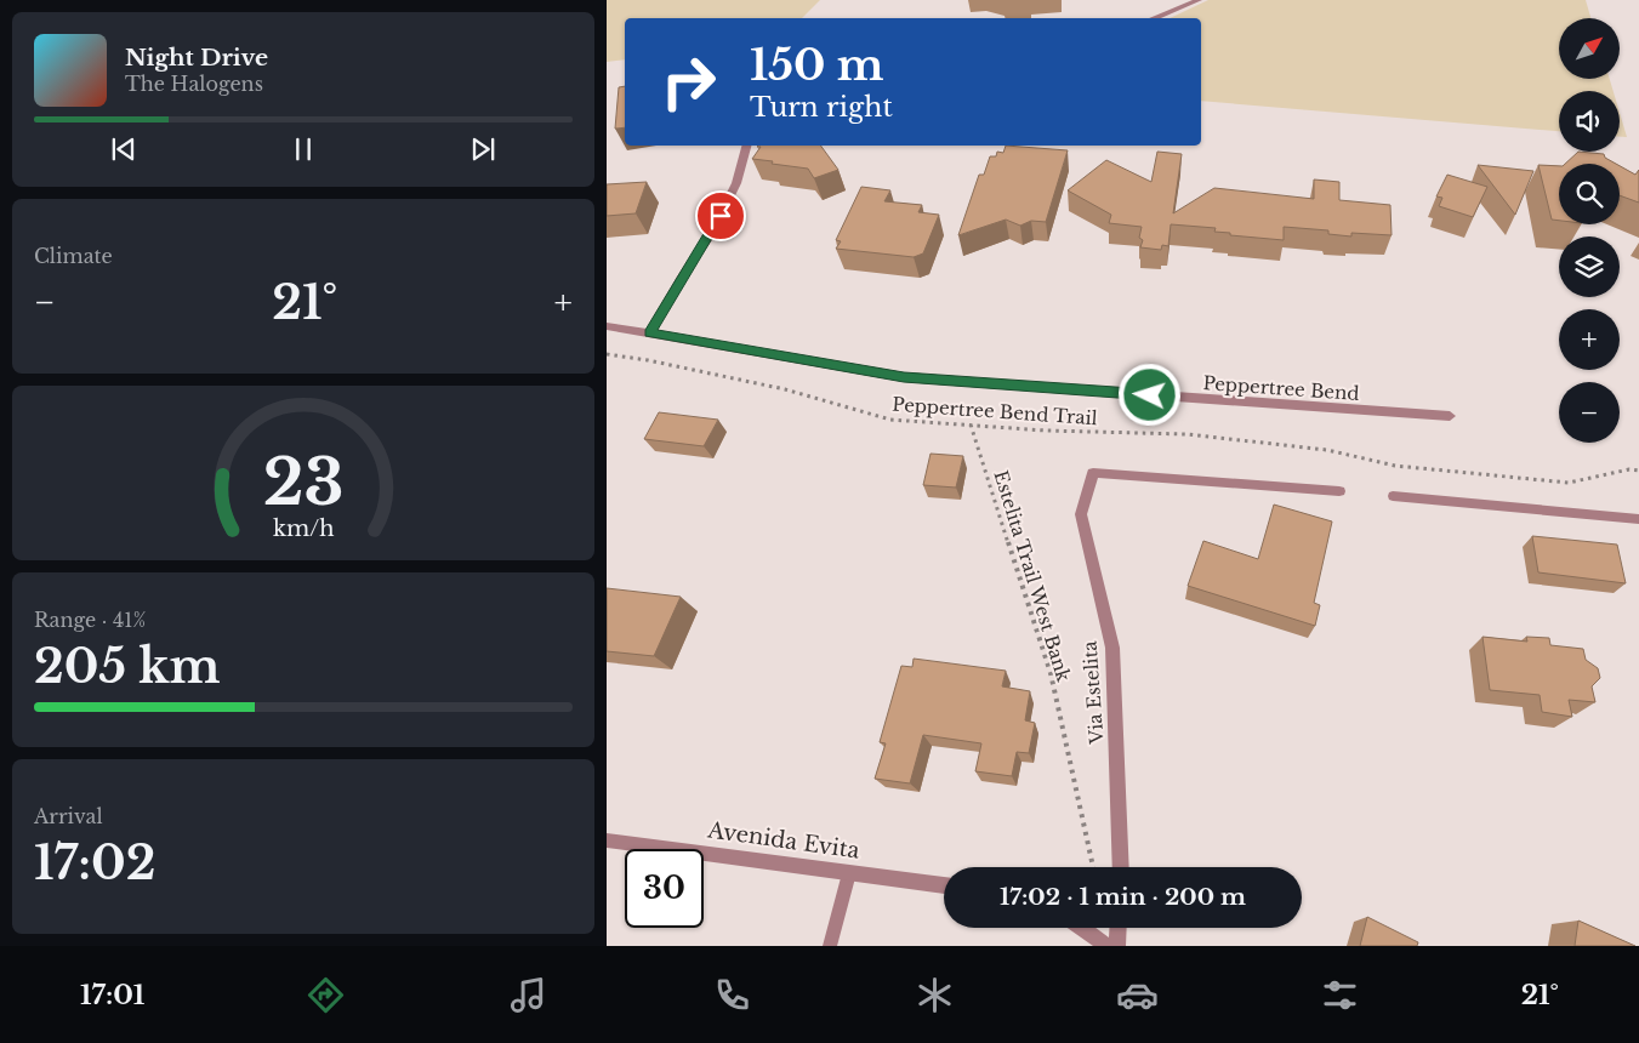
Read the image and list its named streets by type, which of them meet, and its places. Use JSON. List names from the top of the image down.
{
  "streets": {
    "street": ["Peppertree Bend", "Via Estelita", "Avenida Evita"],
    "path": ["Peppertree Bend Trail", "Estelita Trail West Bank"]
  },
  "crossings": [
    ["Peppertree Bend Trail", "Estelita Trail West Bank"]
  ],
  "north": "top right",
  "page": {
    "map_buttons": ["+", "−"],
    "turn": ["150 m", "Turn right"],
    "song": ["Night Drive", "The Halogens"],
    "tile": [
      "Climate",
      ["Range · 41%", "205 km"],
      ["Arrival", "17:02"]
    ],
    "heat": ["−", "21°", "+"],
    "limit": "30",
    "trip": "17:02 · 1 min · 200 m",
    "tabs": ["17:01", "21°"],
    "gauge": ["23", "km/h"]
  }
}
